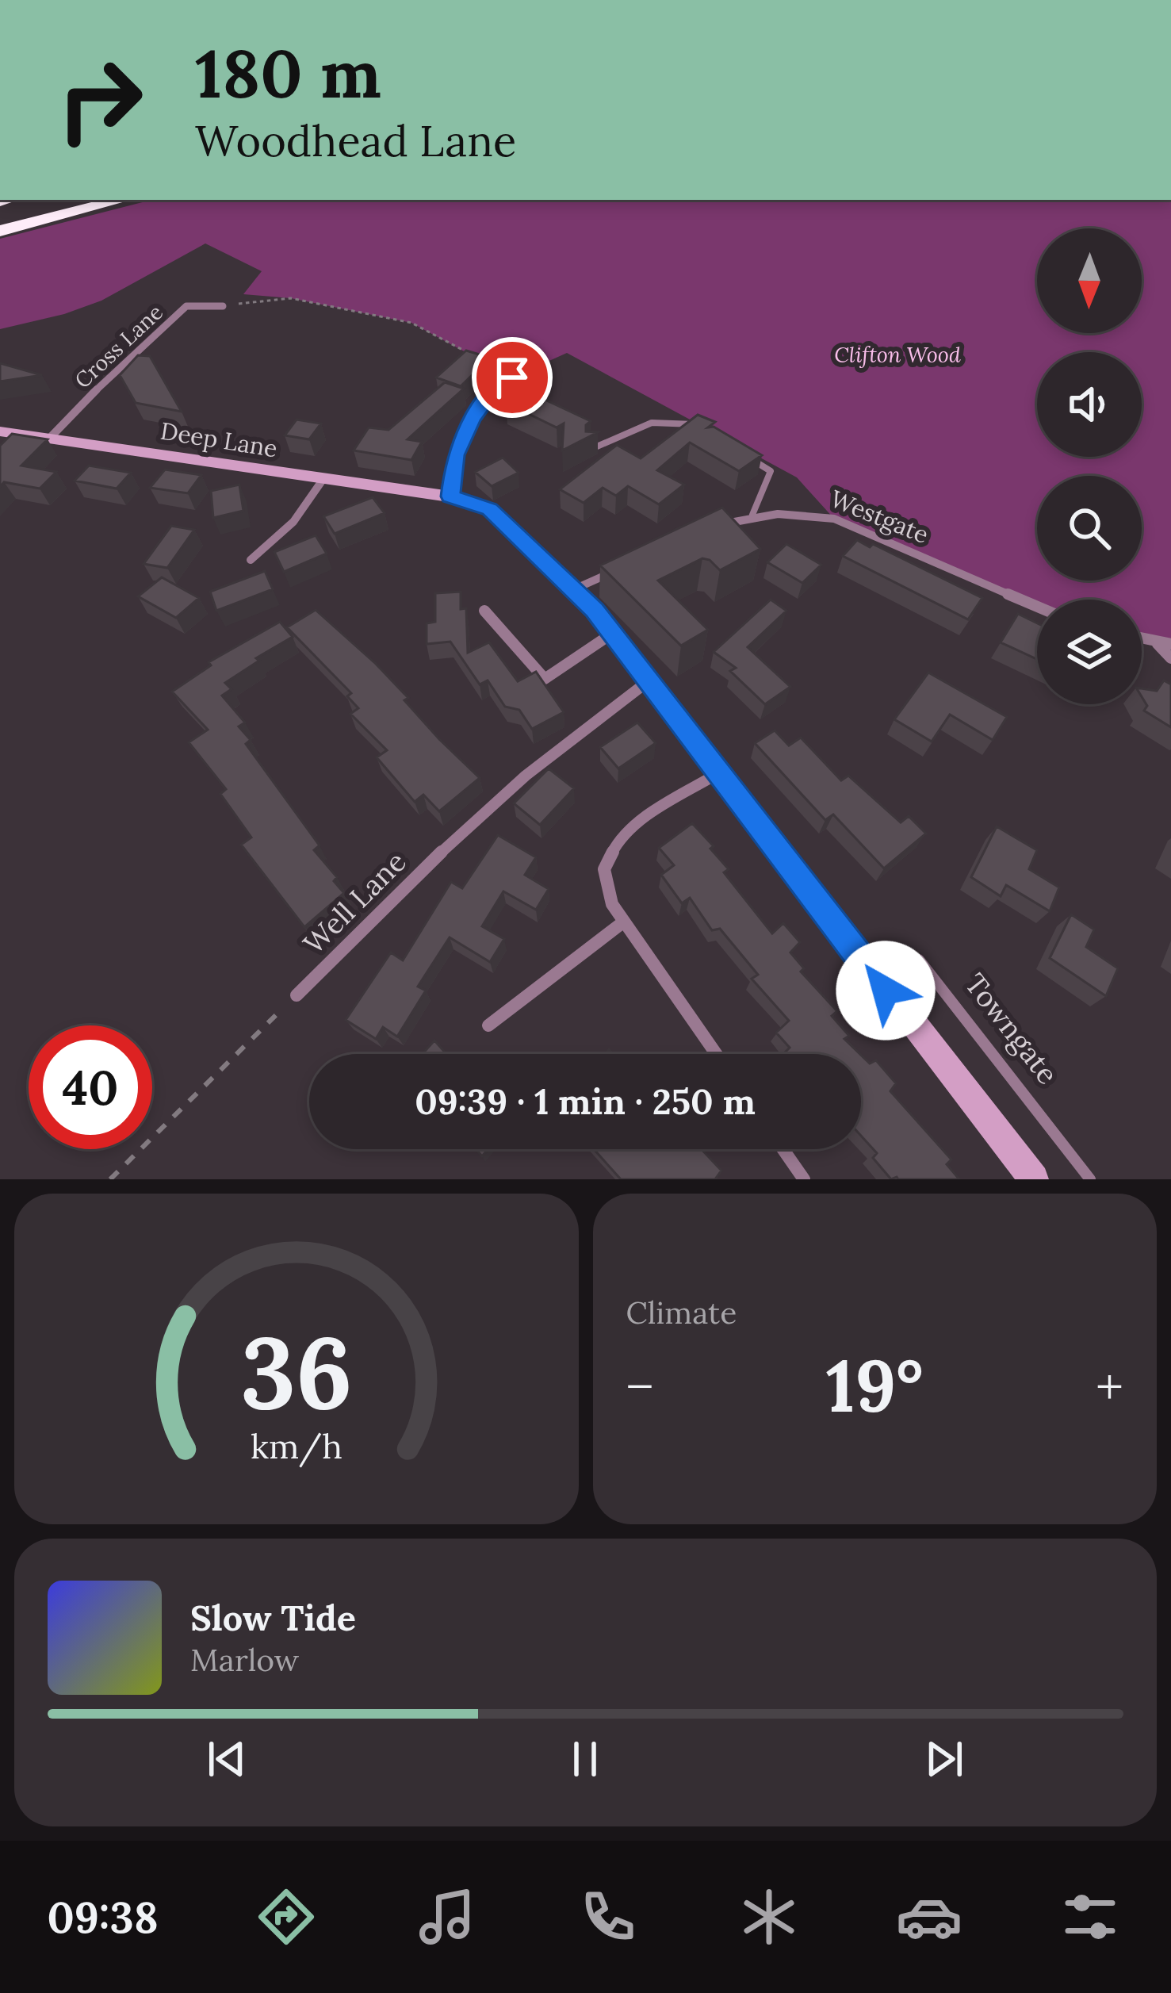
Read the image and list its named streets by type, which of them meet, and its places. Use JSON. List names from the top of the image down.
{
  "streets": {
    "street": [
      "Cross Lane",
      "Deep Lane",
      "Westgate",
      "Well Lane"
    ],
    "lane": ["Towngate"]
  },
  "crossings": [
    ["Cross Lane", "Deep Lane"]
  ],
  "parks": ["Clifton Wood"],
  "north": "bottom",
  "page": {
    "turn": ["180 m", "Woodhead Lane"],
    "limit": "40",
    "trip": "09:39 · 1 min · 250 m",
    "tile": "Climate",
    "heat": ["−", "19°", "+"],
    "song": ["Slow Tide", "Marlow"],
    "tabs": "09:38",
    "gauge": ["36", "km/h"]
  }
}
